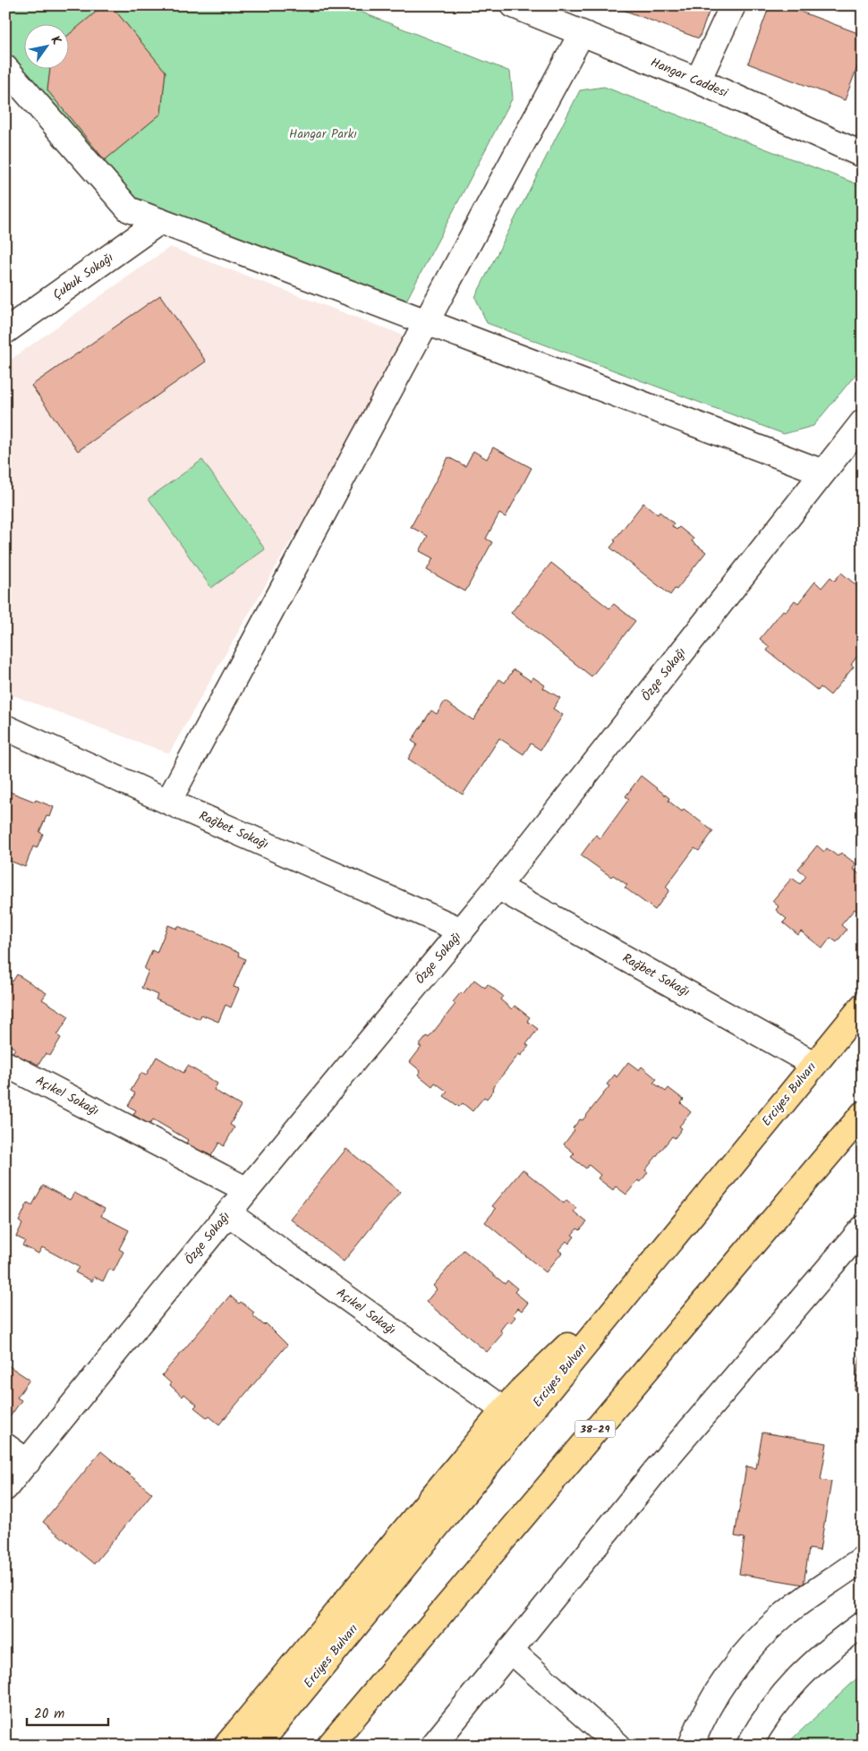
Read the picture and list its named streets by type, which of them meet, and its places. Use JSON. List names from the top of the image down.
{
  "streets": {
    "highway": ["Erciyes Bulvarı", "38-29"],
    "street": [
      "Hangar Caddesi",
      "Çubuk Sokağı",
      "Özge Sokağı",
      "Rağbet Sokağı",
      "Açıkel Sokağı"
    ]
  },
  "crossings": [
    ["Özge Sokağı", "Rağbet Sokağı"],
    ["Özge Sokağı", "Açıkel Sokağı"],
    ["Rağbet Sokağı", "Erciyes Bulvarı"]
  ],
  "parks": ["Hangar Parkı"],
  "scale_bar": "20 m",
  "north": "top right"
}
